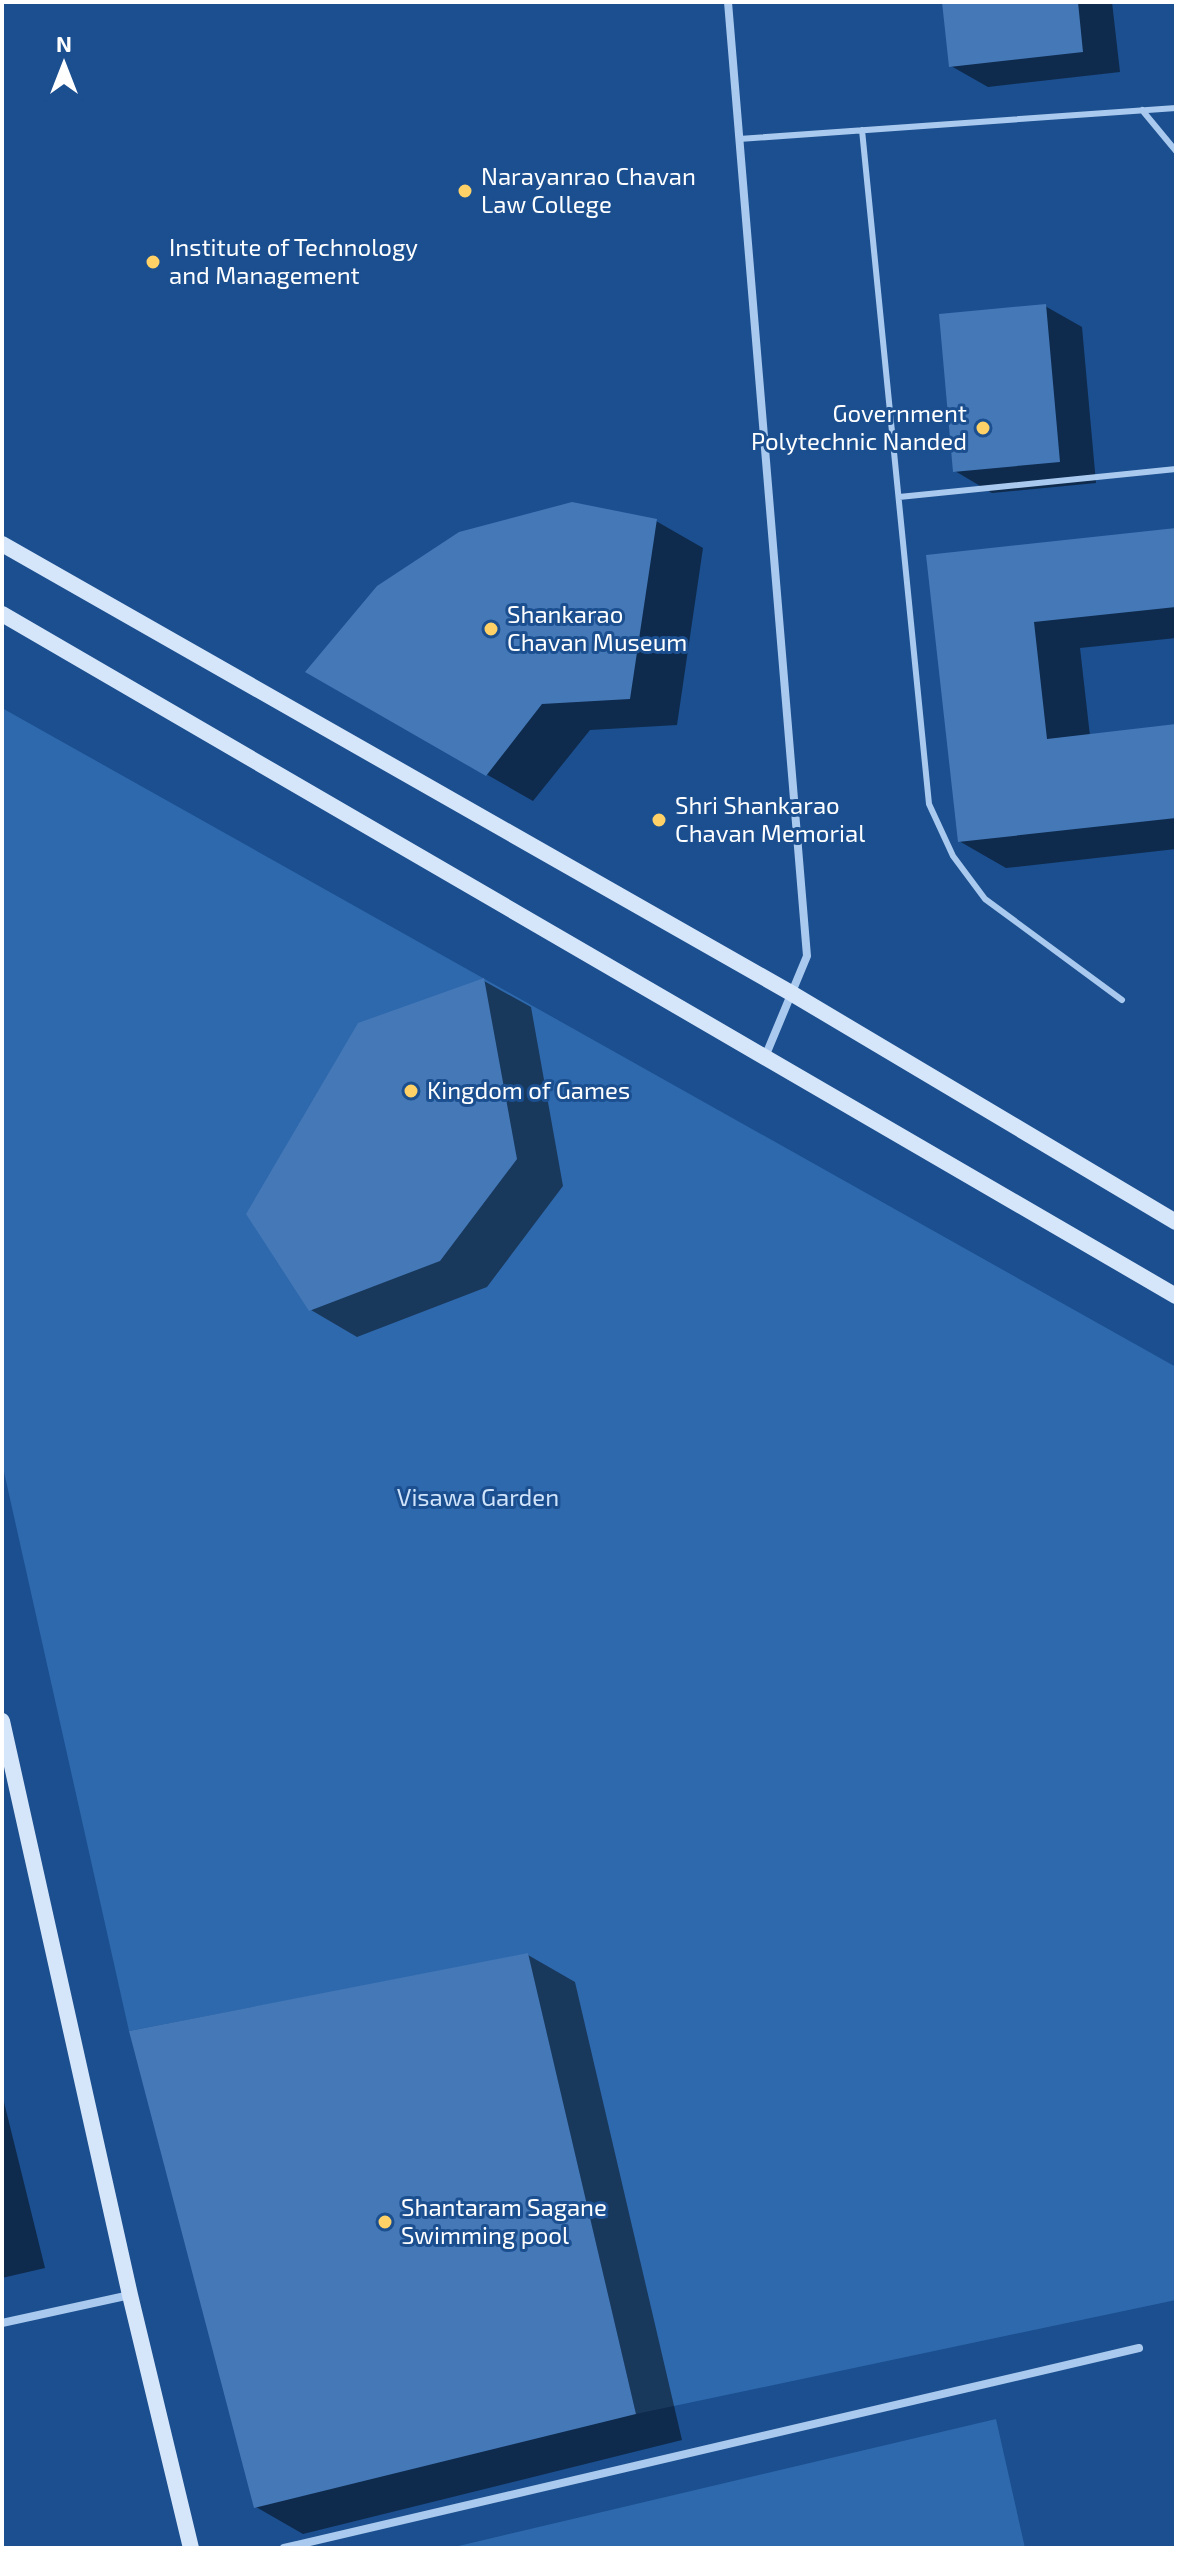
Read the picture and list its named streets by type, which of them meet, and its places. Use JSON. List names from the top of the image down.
{
  "parks": ["Visawa Garden"],
  "places": [
    "Narayanrao Chavan Law College",
    "Institute of Technology and Management",
    "Government Polytechnic Nanded",
    "Shankarao Chavan Museum",
    "Shri Shankarao Chavan Memorial",
    "Kingdom of Games",
    "Shantaram Sagane Swimming pool"
  ],
  "north": "top"
}
